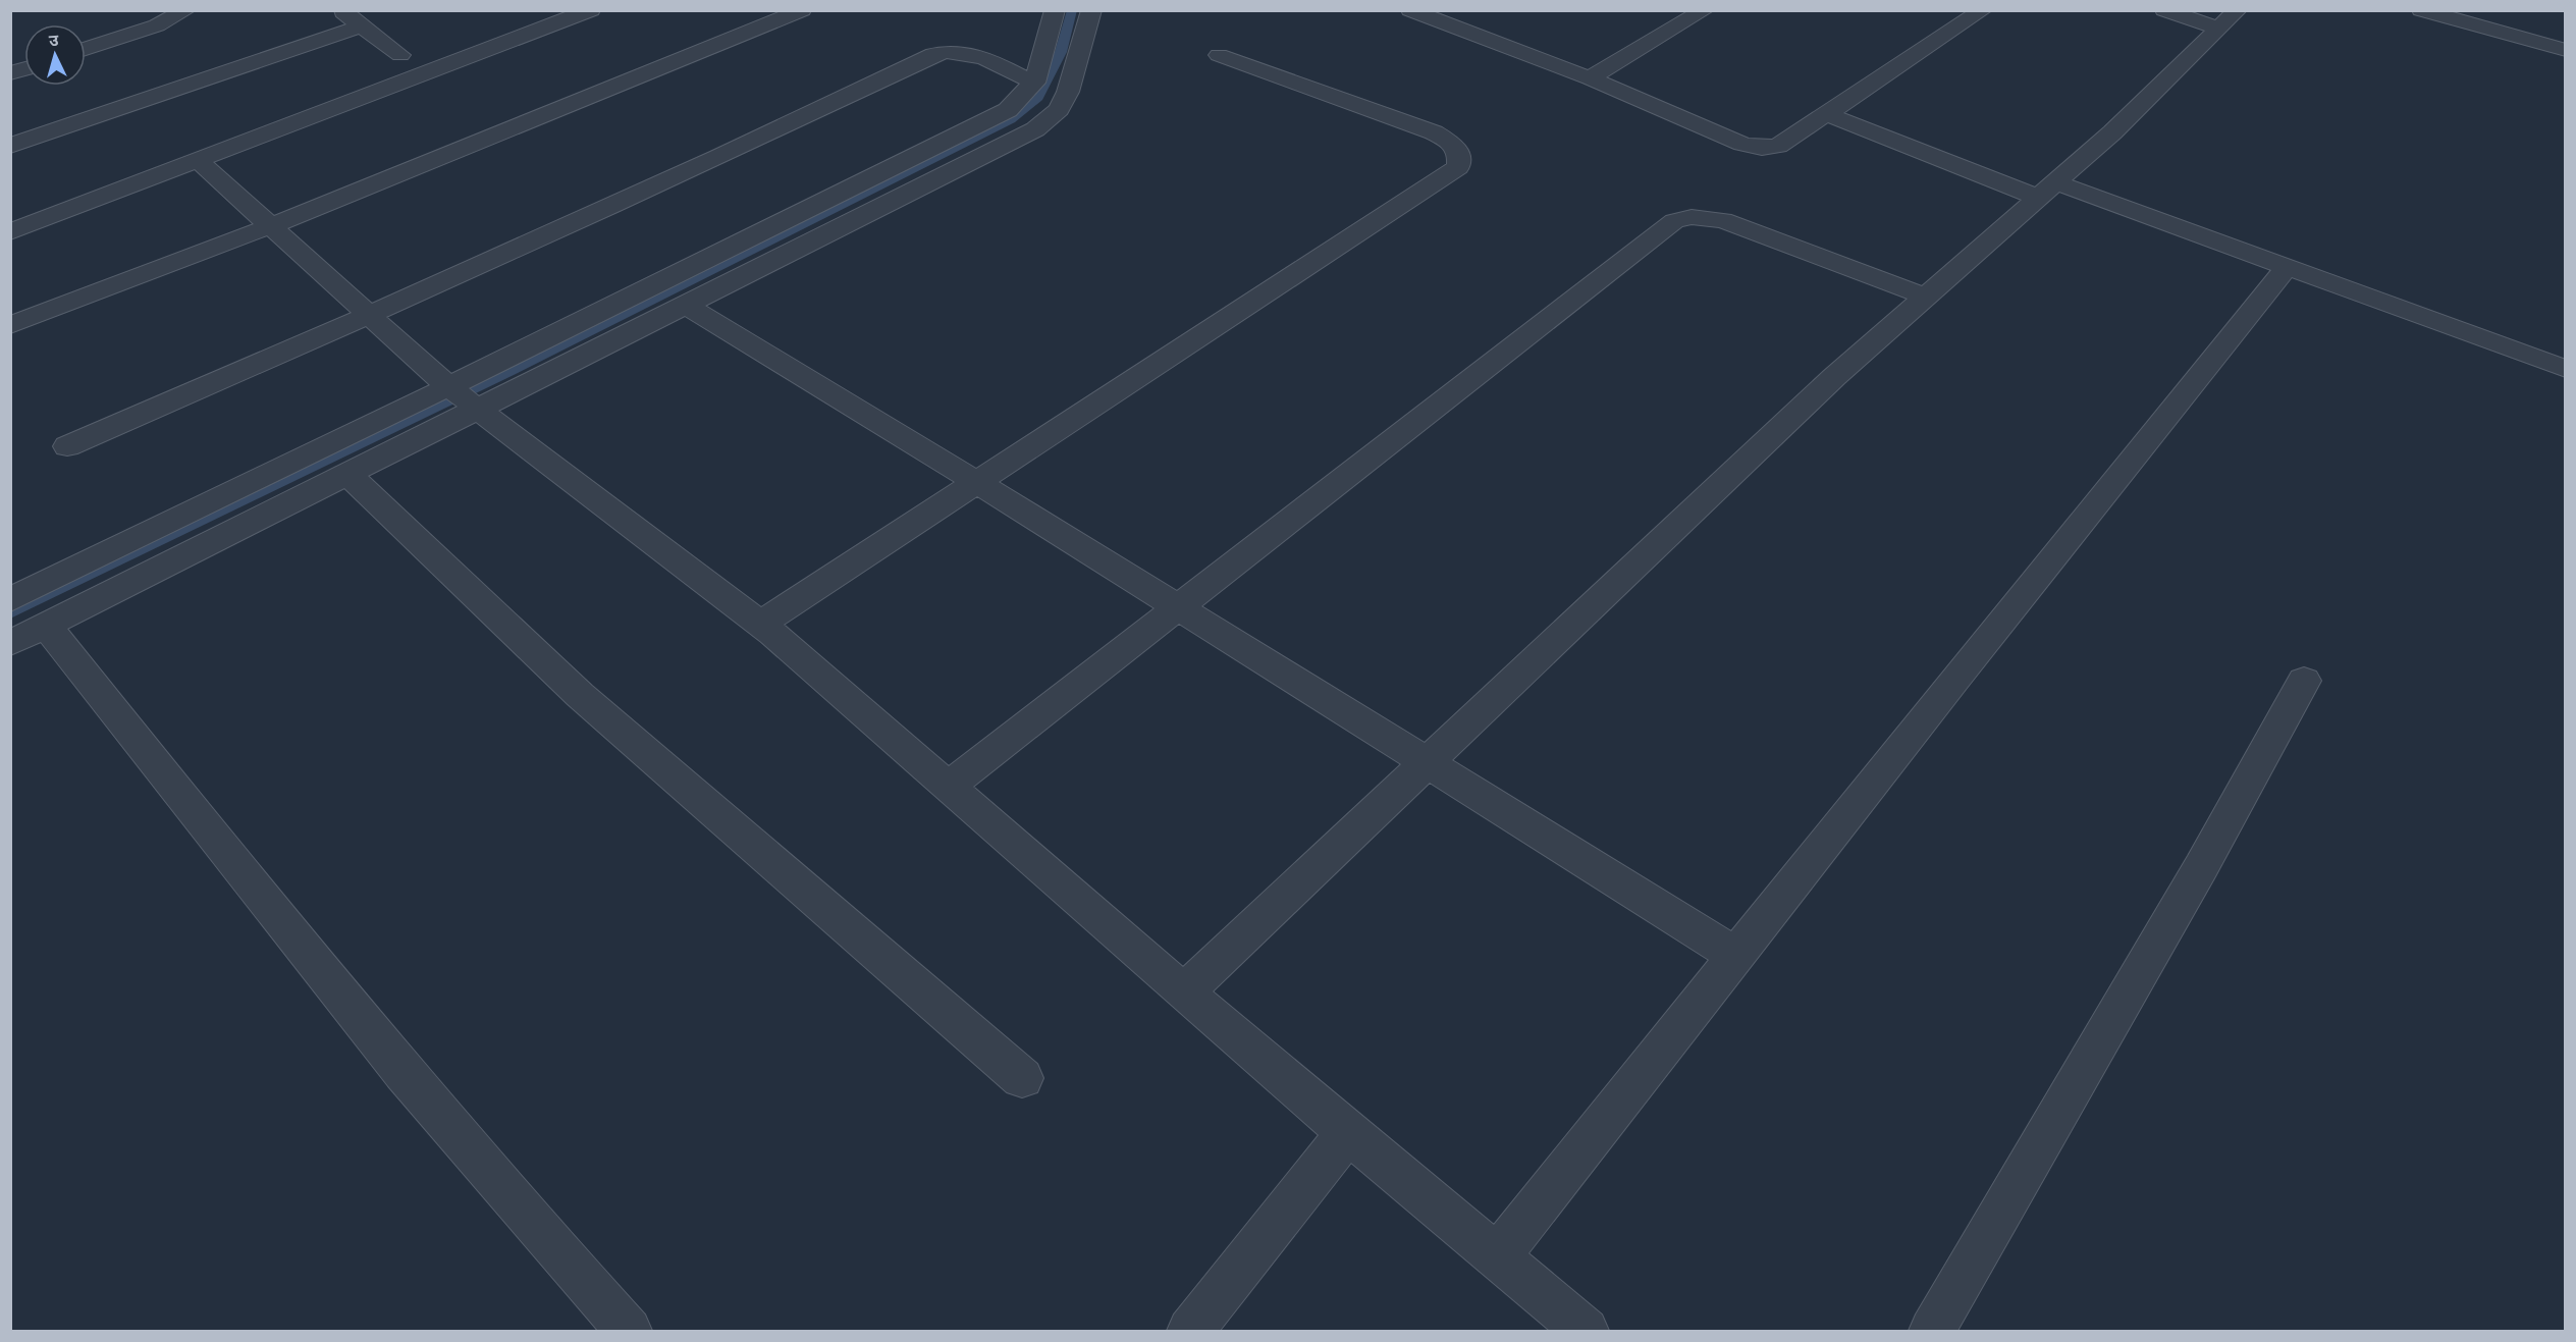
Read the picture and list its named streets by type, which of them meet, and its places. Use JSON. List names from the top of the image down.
{
  "north": "top"
}
